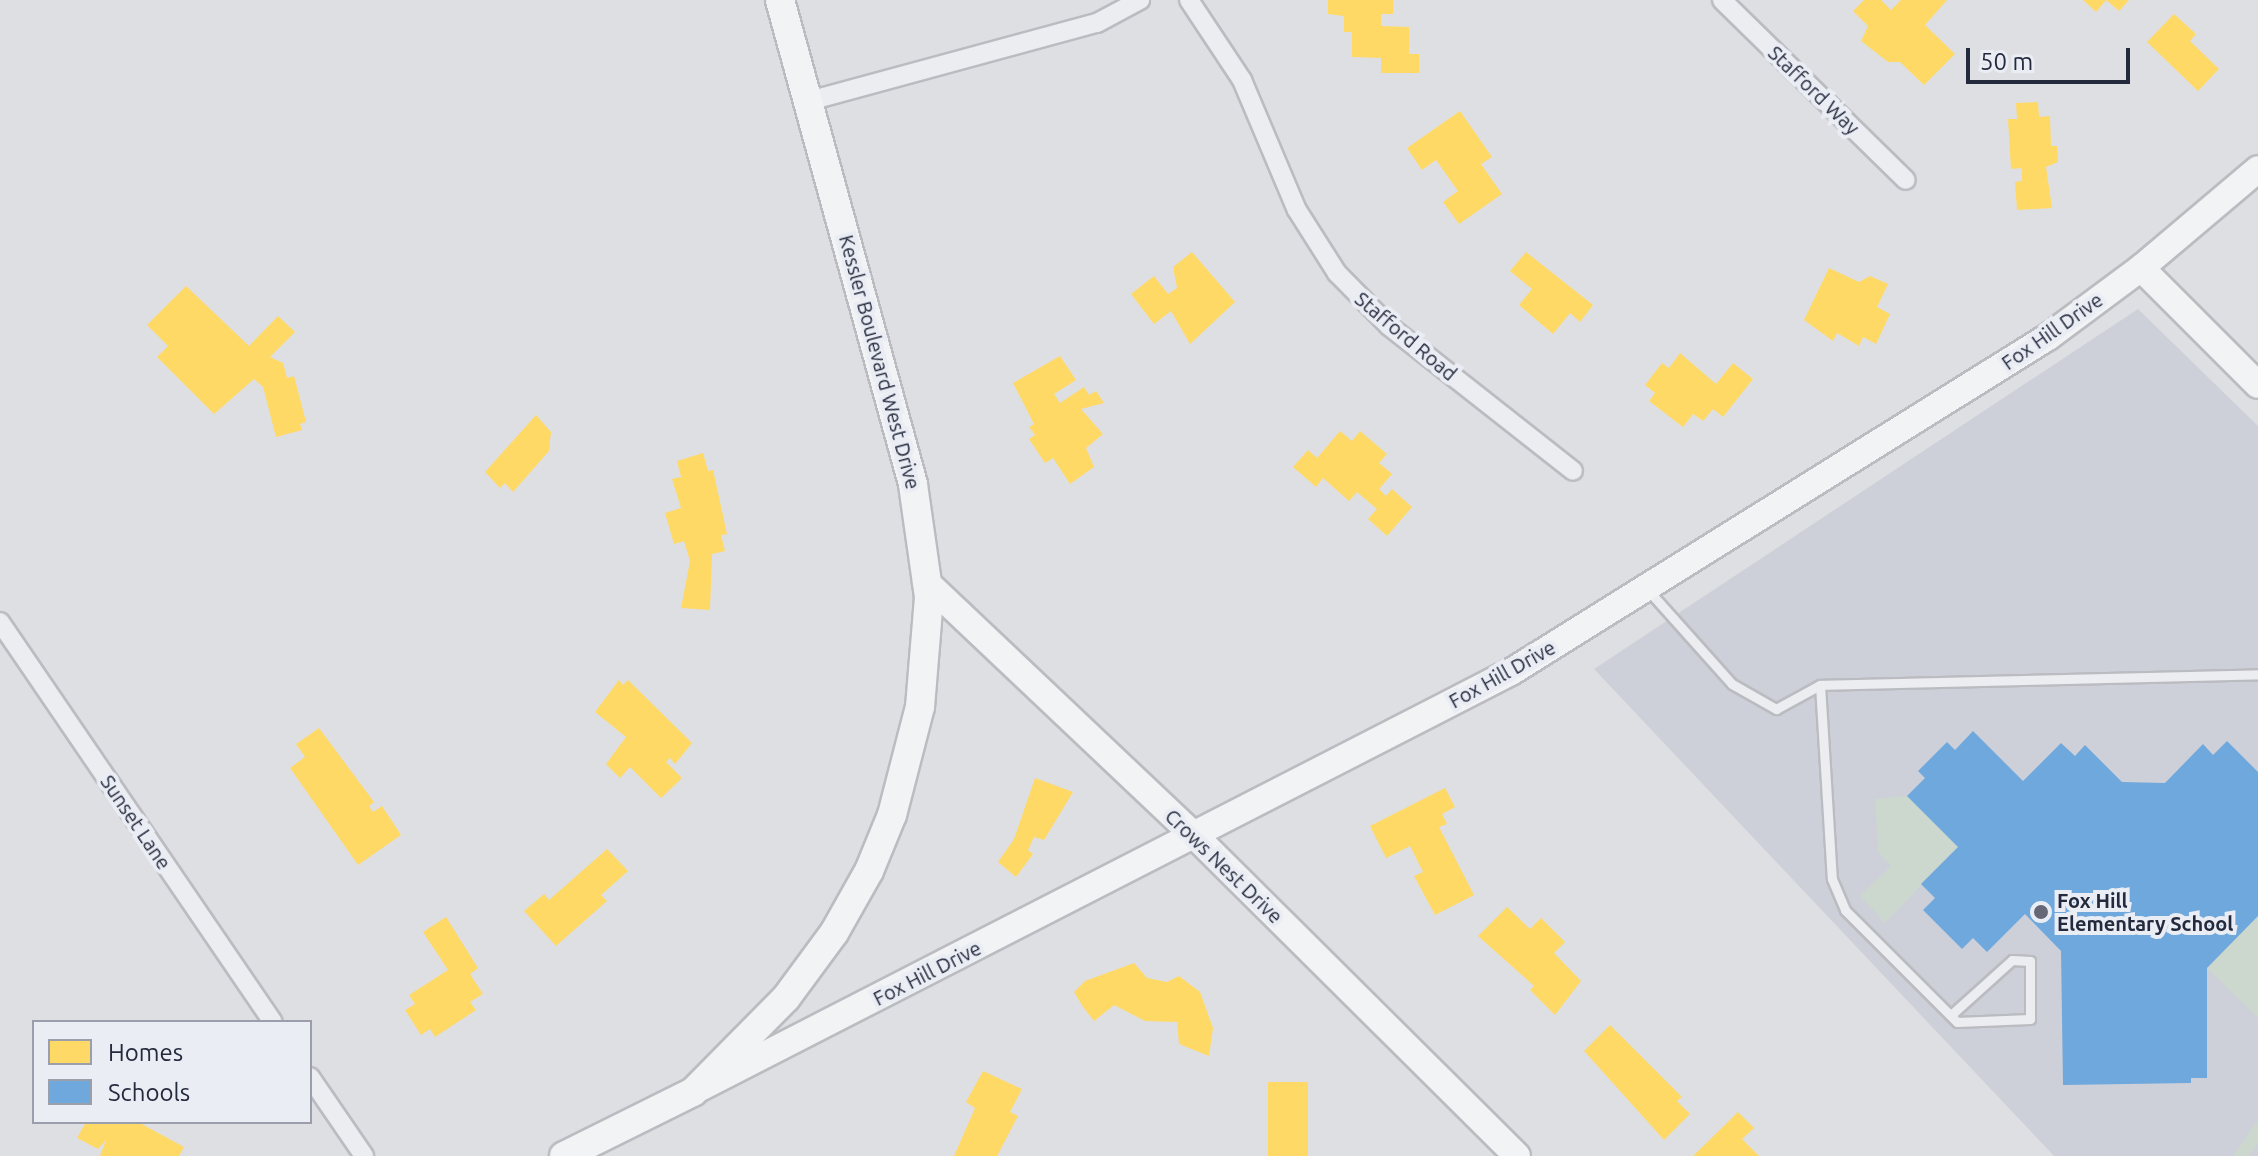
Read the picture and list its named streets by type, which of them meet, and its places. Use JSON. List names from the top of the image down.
{
  "streets": {
    "main road": ["Kessler Boulevard West Drive"],
    "street": [
      "Stafford Way",
      "Fox Hill Drive",
      "Stafford Road",
      "Sunset Lane",
      "Crows Nest Drive"
    ]
  },
  "crossings": [
    ["Fox Hill Drive", "Kessler Boulevard West Drive"],
    ["Fox Hill Drive", "Crows Nest Drive"],
    ["Kessler Boulevard West Drive", "Crows Nest Drive"]
  ],
  "places": ["Fox Hill Elementary School"],
  "legend": ["Homes", "Schools"],
  "scale_bar": "50 m"
}
